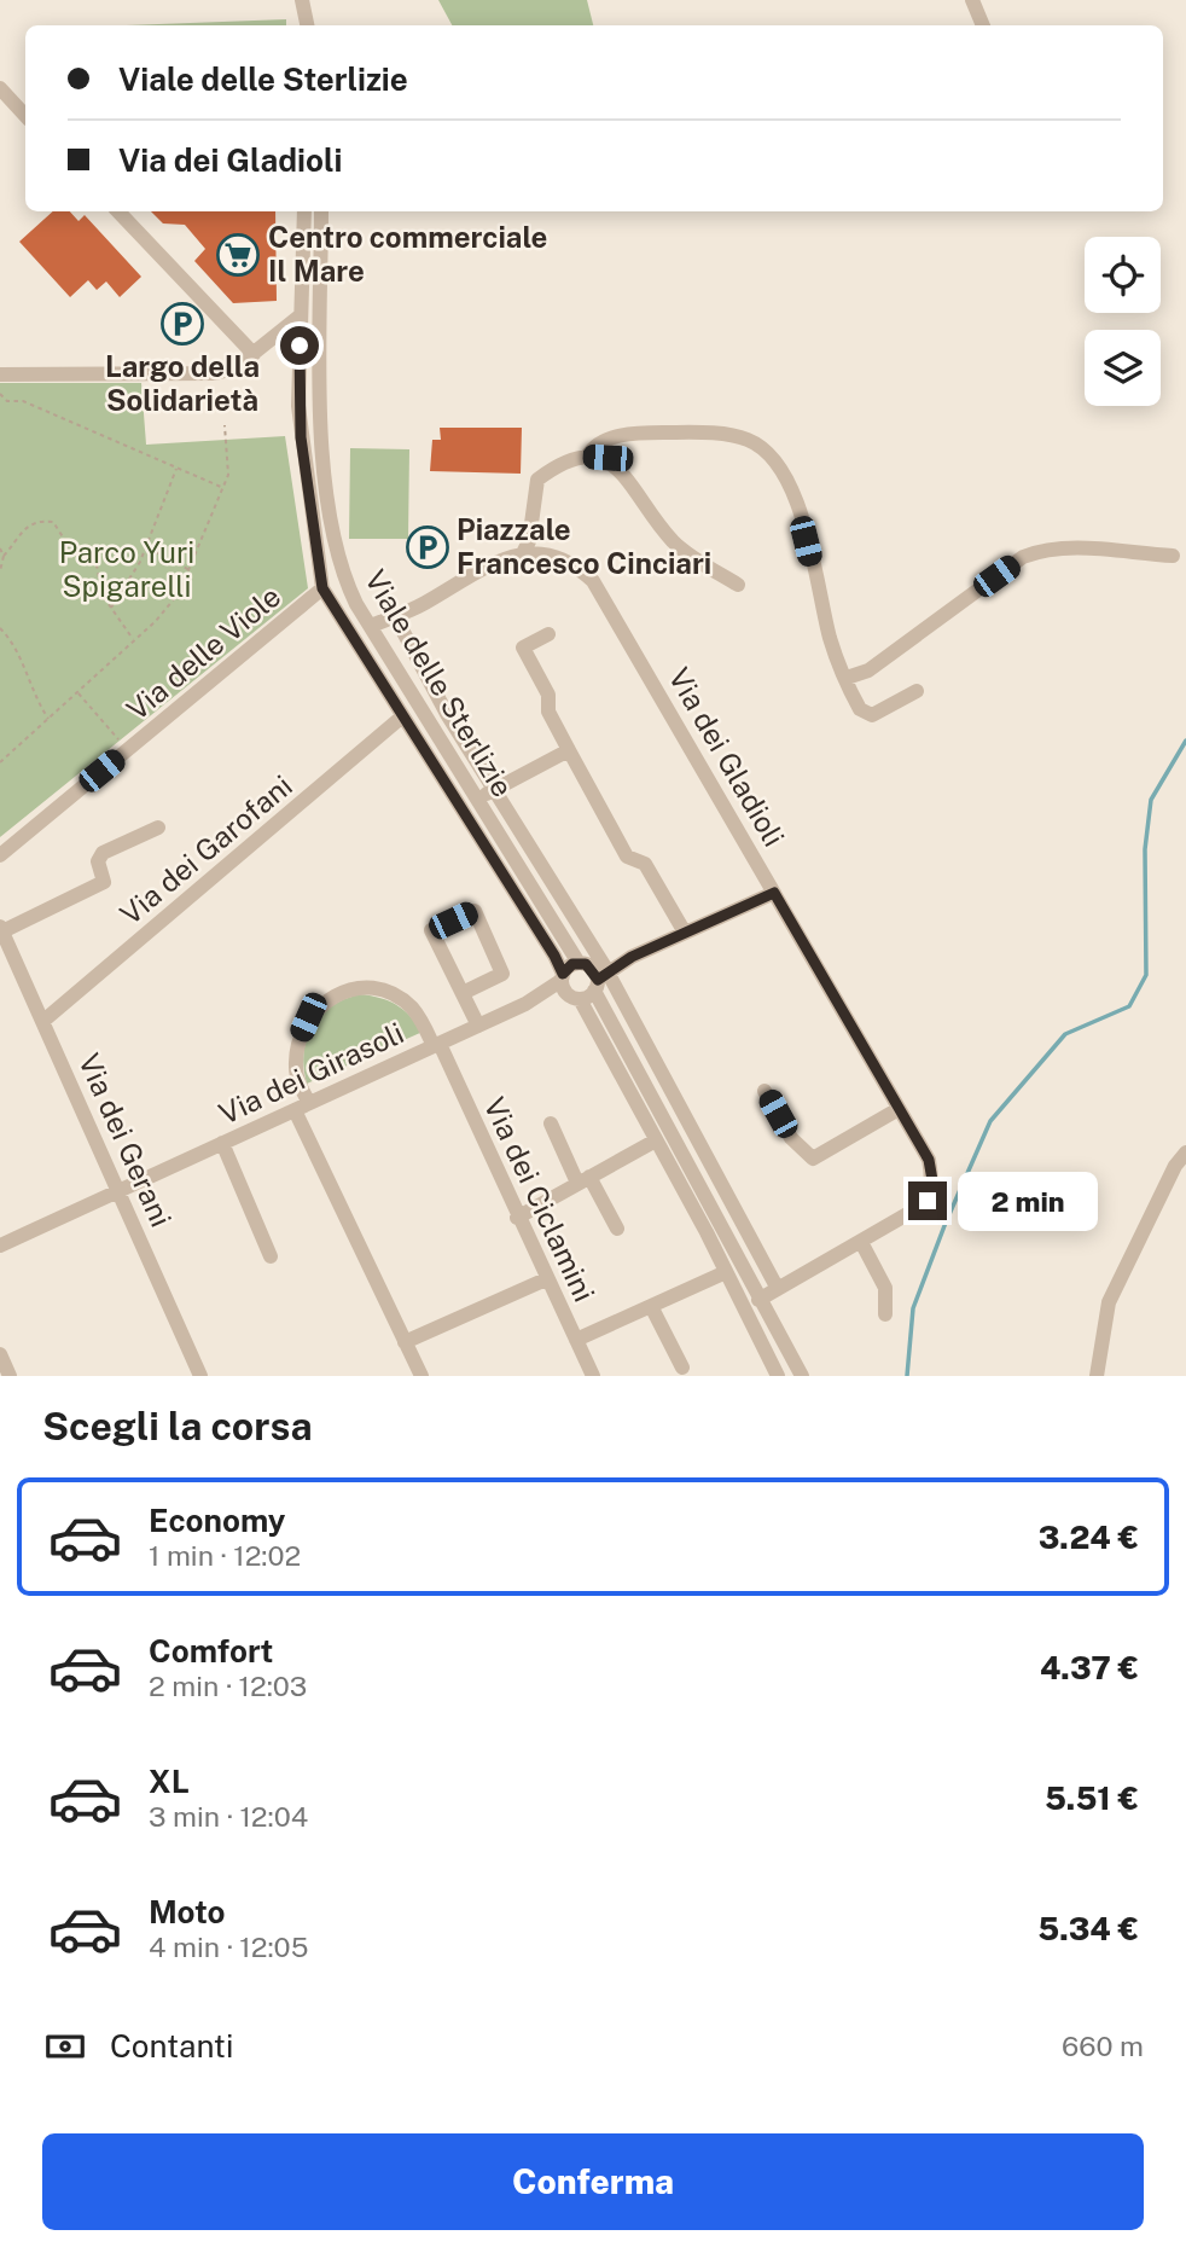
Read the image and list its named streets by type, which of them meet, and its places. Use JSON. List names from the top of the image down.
{
  "streets": {
    "street": [
      "Via delle Viole",
      "Viale delle Sterlizie",
      "Via dei Gladioli",
      "Via dei Garofani",
      "Via dei Girasoli",
      "Via dei Gerani",
      "Via dei Ciclamini"
    ]
  },
  "crossings": [
    ["Via delle Viole", "Viale delle Sterlizie"],
    ["Viale delle Sterlizie", "Via dei Gladioli"],
    ["Viale delle Sterlizie", "Via dei Garofani"],
    ["Viale delle Sterlizie", "Via dei Girasoli"],
    ["Via dei Garofani", "Via dei Gerani"],
    ["Via dei Girasoli", "Via dei Gerani"],
    ["Via dei Girasoli", "Via dei Ciclamini"]
  ],
  "parks": ["Parco Yuri Spigarelli"],
  "places": {
    "supermarket": ["Centro commerciale Il Mare"],
    "parking": ["Largo della Solidarietà", "Piazzale Francesco Cinciari"]
  },
  "page": {
    "banner": ["Viale delle Sterlizie", "Via dei Gladioli"],
    "bubble": "2 min",
    "heading": "Scegli la corsa",
    "list": [
      {
        "name": "Economy",
        "note": "1 min · 12:02",
        "value": "3.24 €"
      },
      {
        "name": "Comfort",
        "note": "2 min · 12:03",
        "value": "4.37 €"
      },
      {
        "name": "XL",
        "note": "3 min · 12:04",
        "value": "5.51 €"
      },
      {
        "name": "Moto",
        "note": "4 min · 12:05",
        "value": "5.34 €"
      }
    ],
    "pay": ["Contanti", "660 m"],
    "buttons": "Conferma"
  }
}
